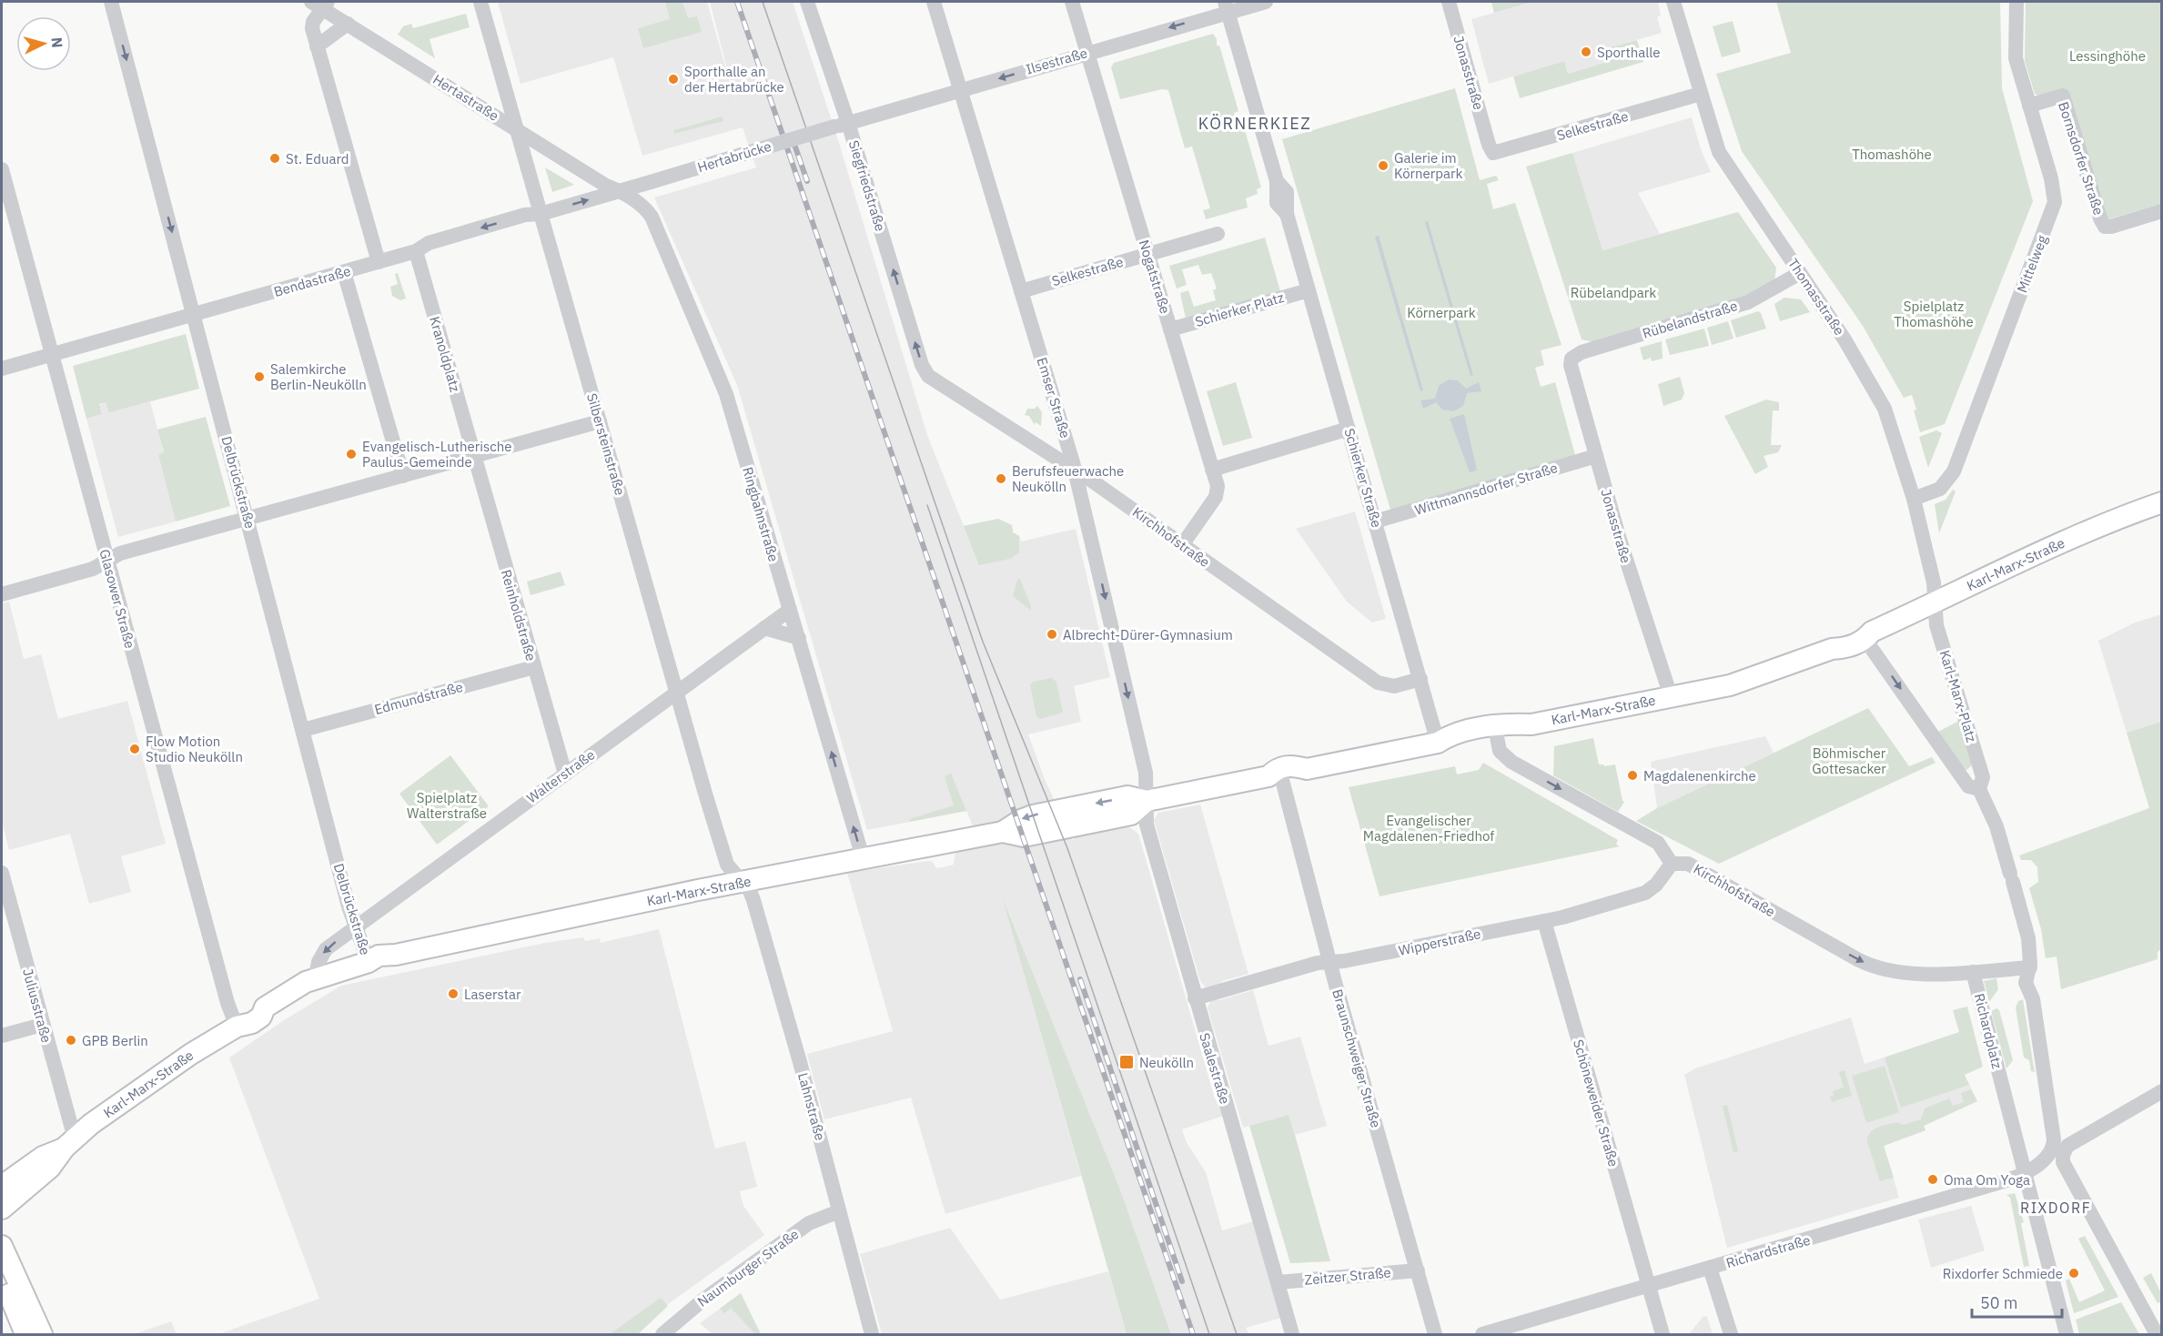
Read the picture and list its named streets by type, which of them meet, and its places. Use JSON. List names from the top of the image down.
{
  "streets": {
    "main road": ["Karl-Marx-Straße"],
    "street": [
      "Ilsestraße",
      "Jonasstraße",
      "Hertastraße",
      "Selkestraße",
      "Hertabrücke",
      "Bornsdorfer Straße",
      "Siegfriedstraße",
      "Mittelweg",
      "Nogatstraße",
      "Bendastraße",
      "Thomasstraße",
      "Schierker Platz",
      "Rübelandstraße",
      "Kranoldplatz",
      "Emser Straße",
      "Silbersteinstraße",
      "Schierker Straße",
      "Delbrückstraße",
      "Wittmannsdorfer Straße",
      "Ringbahnstraße",
      "Kirchhofstraße",
      "Glasower Straße",
      "Reinholdstraße",
      "Karl-Marx-Platz",
      "Edmundstraße",
      "Walterstraße",
      "Wipperstraße",
      "Juliusstraße",
      "Richardplatz",
      "Braunschweiger Straße",
      "Saalestraße",
      "Schöneweider Straße",
      "Lahnstraße",
      "Richardstraße",
      "Naumburger Straße",
      "Zeitzer Straße"
    ]
  },
  "crossings": [
    ["Ilsestraße", "Hertabrücke"],
    ["Ilsestraße", "Siegfriedstraße"],
    ["Ilsestraße", "Nogatstraße"],
    ["Ilsestraße", "Emser Straße"],
    ["Ilsestraße", "Schierker Straße"],
    ["Jonasstraße", "Selkestraße"],
    ["Jonasstraße", "Rübelandstraße"],
    ["Jonasstraße", "Wittmannsdorfer Straße"],
    ["Jonasstraße", "Karl-Marx-Straße"],
    ["Hertastraße", "Hertabrücke"],
    ["Hertastraße", "Bendastraße"],
    ["Hertastraße", "Silbersteinstraße"],
    ["Hertastraße", "Ringbahnstraße"],
    ["Selkestraße", "Nogatstraße"],
    ["Selkestraße", "Thomasstraße"],
    ["Selkestraße", "Emser Straße"],
    ["Hertabrücke", "Siegfriedstraße"],
    ["Hertabrücke", "Bendastraße"],
    ["Hertabrücke", "Ringbahnstraße"],
    ["Bornsdorfer Straße", "Mittelweg"],
    ["Siegfriedstraße", "Kirchhofstraße"],
    ["Mittelweg", "Thomasstraße"],
    ["Nogatstraße", "Schierker Platz"],
    ["Nogatstraße", "Kirchhofstraße"],
    ["Bendastraße", "Kranoldplatz"],
    ["Bendastraße", "Silbersteinstraße"],
    ["Bendastraße", "Delbrückstraße"],
    ["Bendastraße", "Ringbahnstraße"],
    ["Bendastraße", "Glasower Straße"],
    ["Thomasstraße", "Rübelandstraße"],
    ["Thomasstraße", "Karl-Marx-Straße"],
    ["Thomasstraße", "Karl-Marx-Platz"],
    ["Schierker Platz", "Schierker Straße"],
    ["Kranoldplatz", "Reinholdstraße"],
    ["Emser Straße", "Kirchhofstraße"],
    ["Emser Straße", "Karl-Marx-Straße"],
    ["Emser Straße", "Saalestraße"],
    ["Silbersteinstraße", "Karl-Marx-Straße"],
    ["Silbersteinstraße", "Walterstraße"],
    ["Silbersteinstraße", "Lahnstraße"],
    ["Schierker Straße", "Wittmannsdorfer Straße"],
    ["Schierker Straße", "Kirchhofstraße"],
    ["Schierker Straße", "Karl-Marx-Straße"],
    ["Delbrückstraße", "Karl-Marx-Straße"],
    ["Delbrückstraße", "Edmundstraße"],
    ["Delbrückstraße", "Walterstraße"],
    ["Ringbahnstraße", "Karl-Marx-Straße"],
    ["Ringbahnstraße", "Walterstraße"],
    ["Kirchhofstraße", "Wipperstraße"],
    ["Kirchhofstraße", "Richardplatz"],
    ["Karl-Marx-Straße", "Glasower Straße"],
    ["Karl-Marx-Straße", "Karl-Marx-Platz"],
    ["Karl-Marx-Straße", "Juliusstraße"],
    ["Karl-Marx-Straße", "Braunschweiger Straße"],
    ["Karl-Marx-Straße", "Saalestraße"],
    ["Karl-Marx-Straße", "Lahnstraße"],
    ["Reinholdstraße", "Edmundstraße"],
    ["Reinholdstraße", "Walterstraße"],
    ["Karl-Marx-Platz", "Richardstraße"],
    ["Wipperstraße", "Braunschweiger Straße"],
    ["Wipperstraße", "Saalestraße"],
    ["Wipperstraße", "Schöneweider Straße"],
    ["Richardplatz", "Richardstraße"],
    ["Braunschweiger Straße", "Zeitzer Straße"],
    ["Saalestraße", "Zeitzer Straße"],
    ["Schöneweider Straße", "Richardstraße"],
    ["Lahnstraße", "Naumburger Straße"]
  ],
  "one_way": ["Ilsestraße", "Siegfriedstraße", "Emser Straße"],
  "districts": ["KÖRNERKIEZ", "RIXDORF"],
  "parks": [
    "Lessinghöhe",
    "Thomashöhe",
    "Rübelandpark",
    "Spielplatz Thomashöhe",
    "Körnerpark",
    "Böhmischer Gottesacker",
    "Spielplatz Walterstraße",
    "Evangelischer Magdalenen-Friedhof"
  ],
  "places": {
    "other": [
      "Sporthalle",
      "Sporthalle an der Hertabrücke",
      "St. Eduard",
      "Galerie im Körnerpark",
      "Salemkirche Berlin-Neukölln",
      "Evangelisch-Lutherische Paulus-Gemeinde",
      "Berufsfeuerwache Neukölln",
      "Albrecht-Dürer-Gymnasium",
      "Flow Motion Studio Neukölln",
      "Magdalenenkirche",
      "Laserstar",
      "GPB Berlin",
      "Oma Om Yoga",
      "Rixdorfer Schmiede"
    ],
    "transit": ["Neukölln"]
  },
  "scale_bar": "50 m",
  "north": "right"
}
